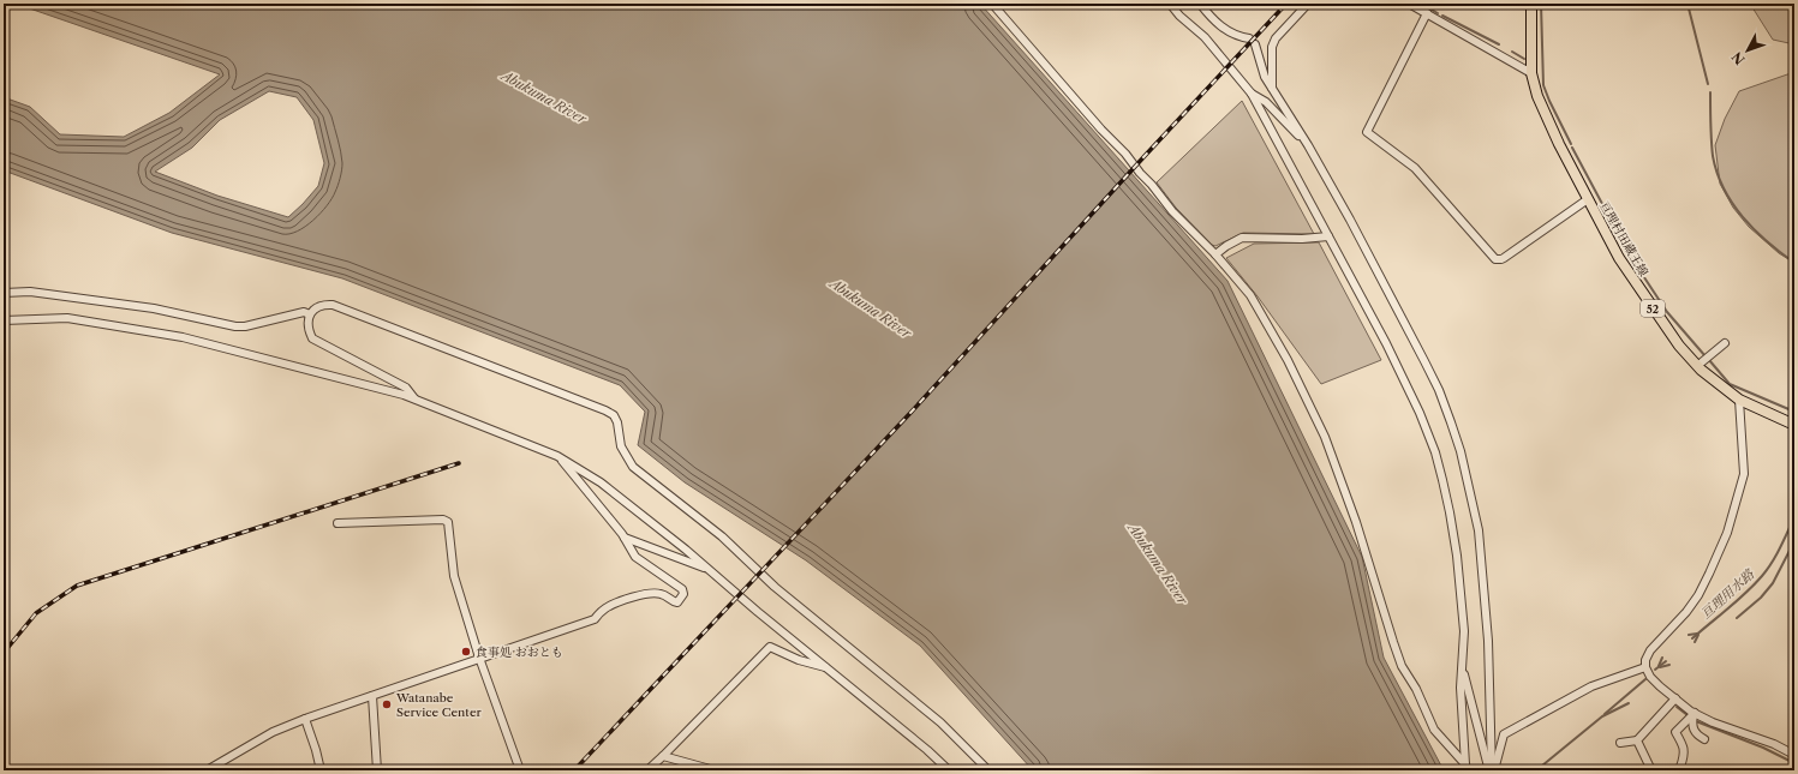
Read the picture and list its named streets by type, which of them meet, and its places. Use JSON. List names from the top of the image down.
{
  "streets": {
    "main road": ["亘理村田蔵王線", "52"]
  },
  "water": ["Abukuma River", "亘理用水路"],
  "places": ["食事処 おおとも", "Watanabe Service Center"],
  "north": "bottom left"
}
